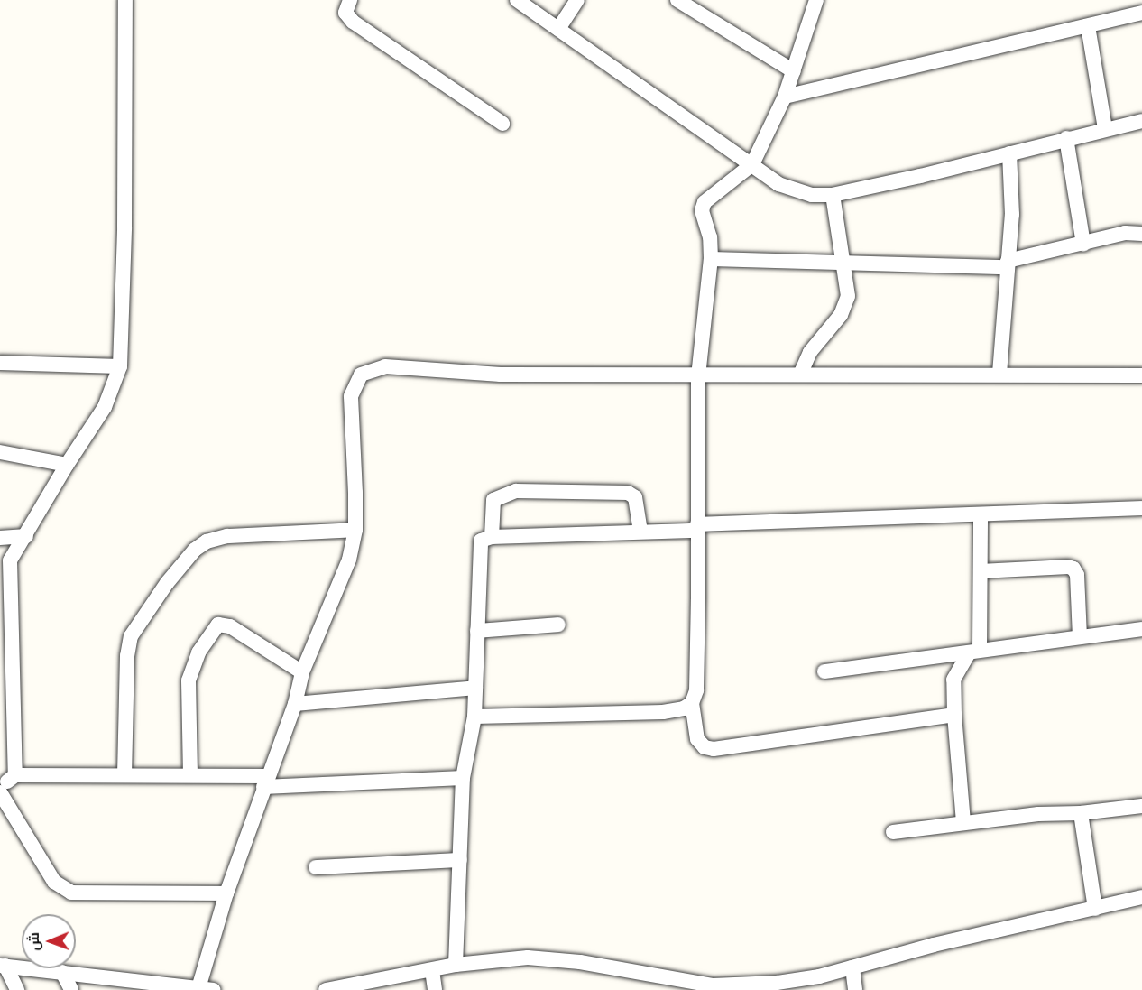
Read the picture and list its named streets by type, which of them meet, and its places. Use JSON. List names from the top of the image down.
{
  "north": "left"
}
